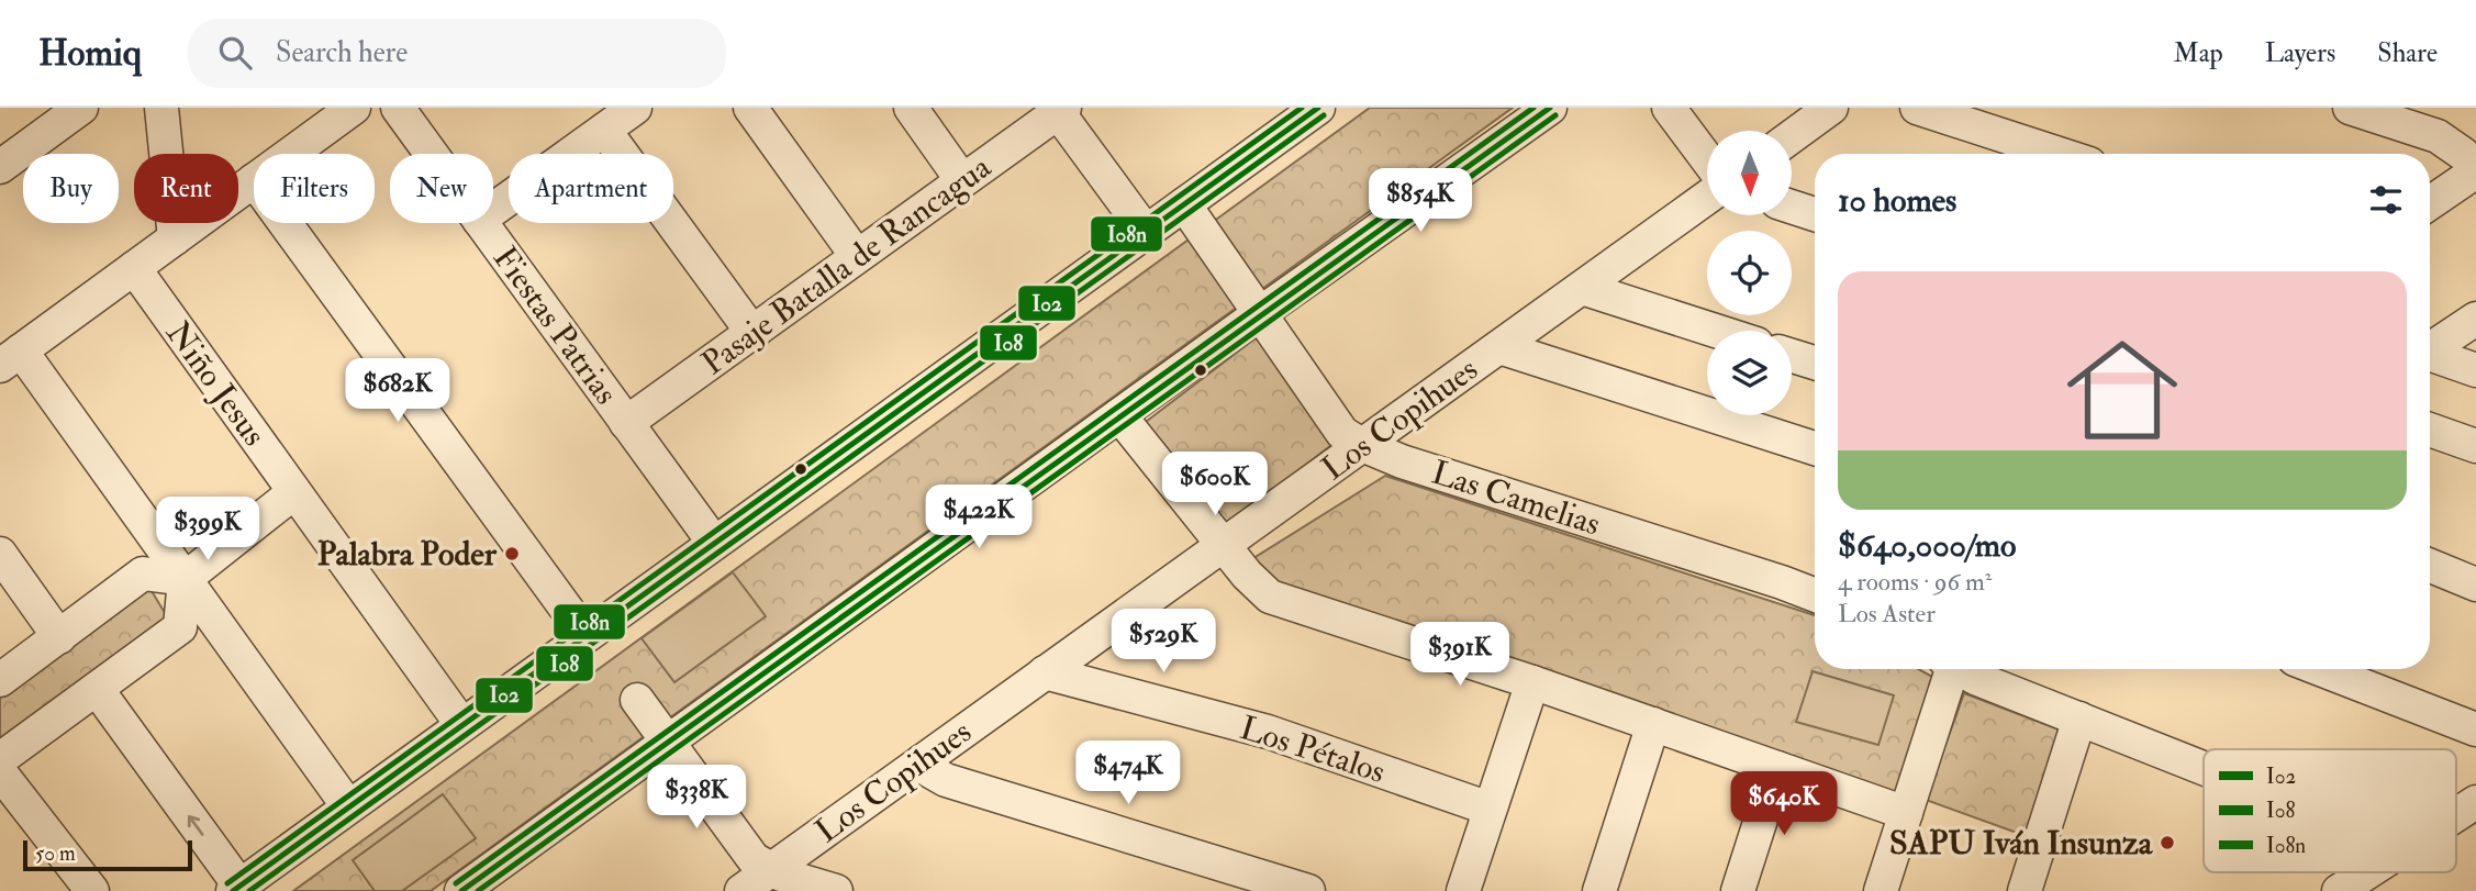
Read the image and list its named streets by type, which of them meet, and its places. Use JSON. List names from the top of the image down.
{
  "streets": {
    "street": [
      "Pasaje Batalla de Rancagua",
      "Fiestas Patrias",
      "Niño Jesus",
      "Los Copihues",
      "Las Camelias",
      "Los Pétalos"
    ]
  },
  "crossings": [
    ["Pasaje Batalla de Rancagua", "Fiestas Patrias"],
    ["Los Copihues", "Las Camelias"],
    ["Los Copihues", "Los Pétalos"]
  ],
  "places": ["Palabra Poder", "SAPU Iván Insunza"],
  "lines": ["transit line I02", "transit line I08n", "transit line I08"],
  "legend": ["I02", "I08", "I08n"],
  "scale_bar": "50 m",
  "north": "bottom",
  "page": {
    "header": "Homiq",
    "search": "Search here",
    "nav": ["Map", "Layers", "Share"],
    "chip": [
      "Buy",
      "Rent",
      "Filters",
      "New",
      "Apartment"
    ],
    "heading": "10 homes",
    "price": [
      "$854K",
      "$682K",
      "$600K",
      "$422K",
      "$399K",
      "$529K",
      "$391K",
      "$474K",
      "$338K",
      "$640K"
    ],
    "list": [
      {
        "name": "$640,000/mo",
        "note": "4 rooms · 96 m² · Los Aster"
      }
    ],
    "scale": "50 m"
  }
}
